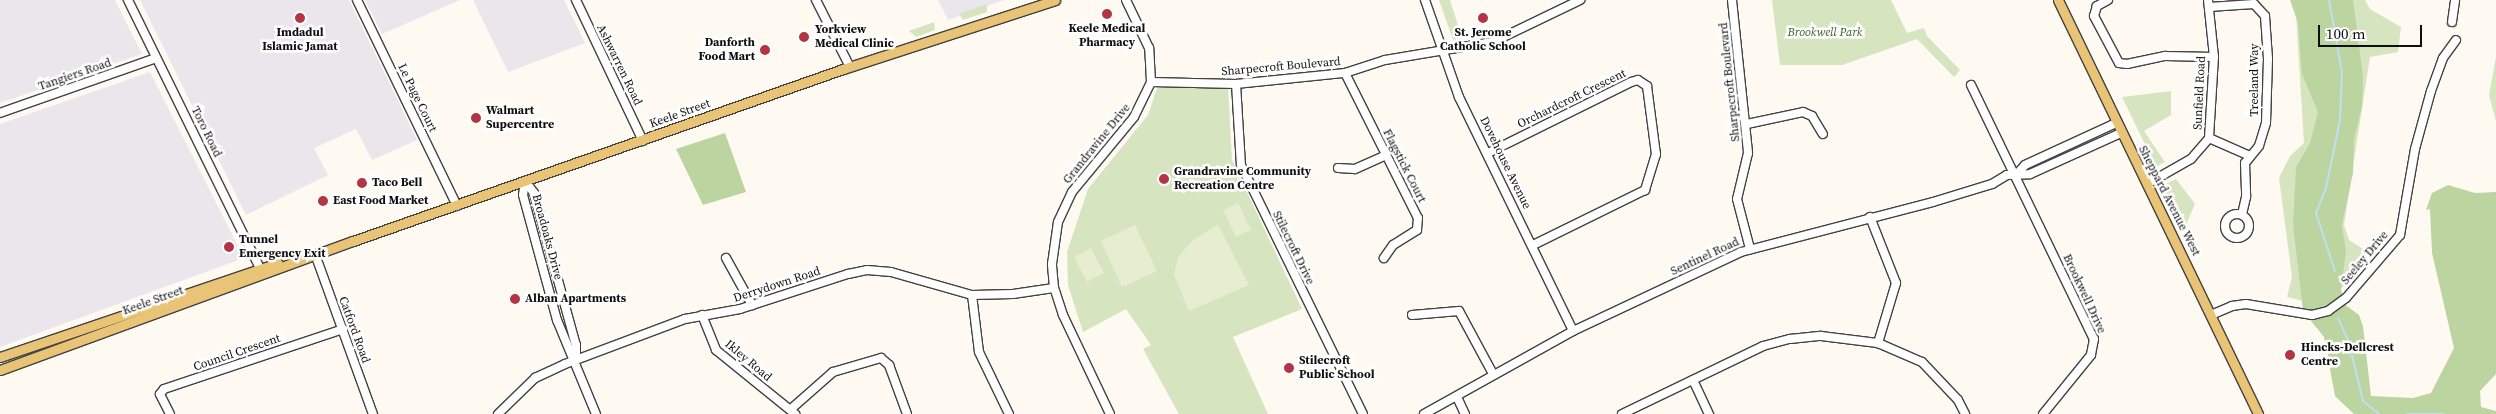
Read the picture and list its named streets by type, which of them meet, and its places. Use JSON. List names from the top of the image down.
{
  "streets": {
    "main road": ["Keele Street", "Sheppard Avenue West"],
    "street": [
      "Ashwarren Road",
      "Sharpecroft Boulevard",
      "Tangiers Road",
      "Treeland Way",
      "Sunfield Road",
      "Le Page Court",
      "Orchardcroft Crescent",
      "Toro Road",
      "Grandravine Drive",
      "Dovehouse Avenue",
      "Flagstick Court",
      "Broadoaks Drive",
      "Stilecroft Drive",
      "Sentinel Road",
      "Seeley Drive",
      "Derrydown Road",
      "Brookwell Drive",
      "Catford Road",
      "Council Crescent",
      "Ikley Road"
    ]
  },
  "crossings": [
    ["Ashwarren Road", "Keele Street"],
    ["Sharpecroft Boulevard", "Grandravine Drive"],
    ["Sharpecroft Boulevard", "Dovehouse Avenue"],
    ["Sharpecroft Boulevard", "Flagstick Court"],
    ["Sharpecroft Boulevard", "Stilecroft Drive"],
    ["Sharpecroft Boulevard", "Sentinel Road"],
    ["Tangiers Road", "Toro Road"],
    ["Treeland Way", "Sunfield Road"],
    ["Sunfield Road", "Sheppard Avenue West"],
    ["Le Page Court", "Keele Street"],
    ["Orchardcroft Crescent", "Dovehouse Avenue"],
    ["Keele Street", "Toro Road"],
    ["Keele Street", "Broadoaks Drive"],
    ["Keele Street", "Catford Road"],
    ["Grandravine Drive", "Derrydown Road"],
    ["Dovehouse Avenue", "Sentinel Road"],
    ["Sheppard Avenue West", "Sentinel Road"],
    ["Sheppard Avenue West", "Seeley Drive"],
    ["Broadoaks Drive", "Derrydown Road"],
    ["Sentinel Road", "Brookwell Drive"],
    ["Derrydown Road", "Ikley Road"],
    ["Catford Road", "Council Crescent"]
  ],
  "parks": ["Brookwell Park"],
  "places": [
    "Keele Medical Pharmacy",
    "Imdadul Islamic Jamat",
    "St. Jerome Catholic School",
    "Yorkview Medical Clinic",
    "Danforth Food Mart",
    "Walmart Supercentre",
    "Grandravine Community Recreation Centre",
    "Taco Bell",
    "East Food Market",
    "Tunnel Emergency Exit",
    "Alban Apartments",
    "Hincks-Dellcrest Centre",
    "Stilecroft Public School"
  ],
  "scale_bar": "100 m"
}
